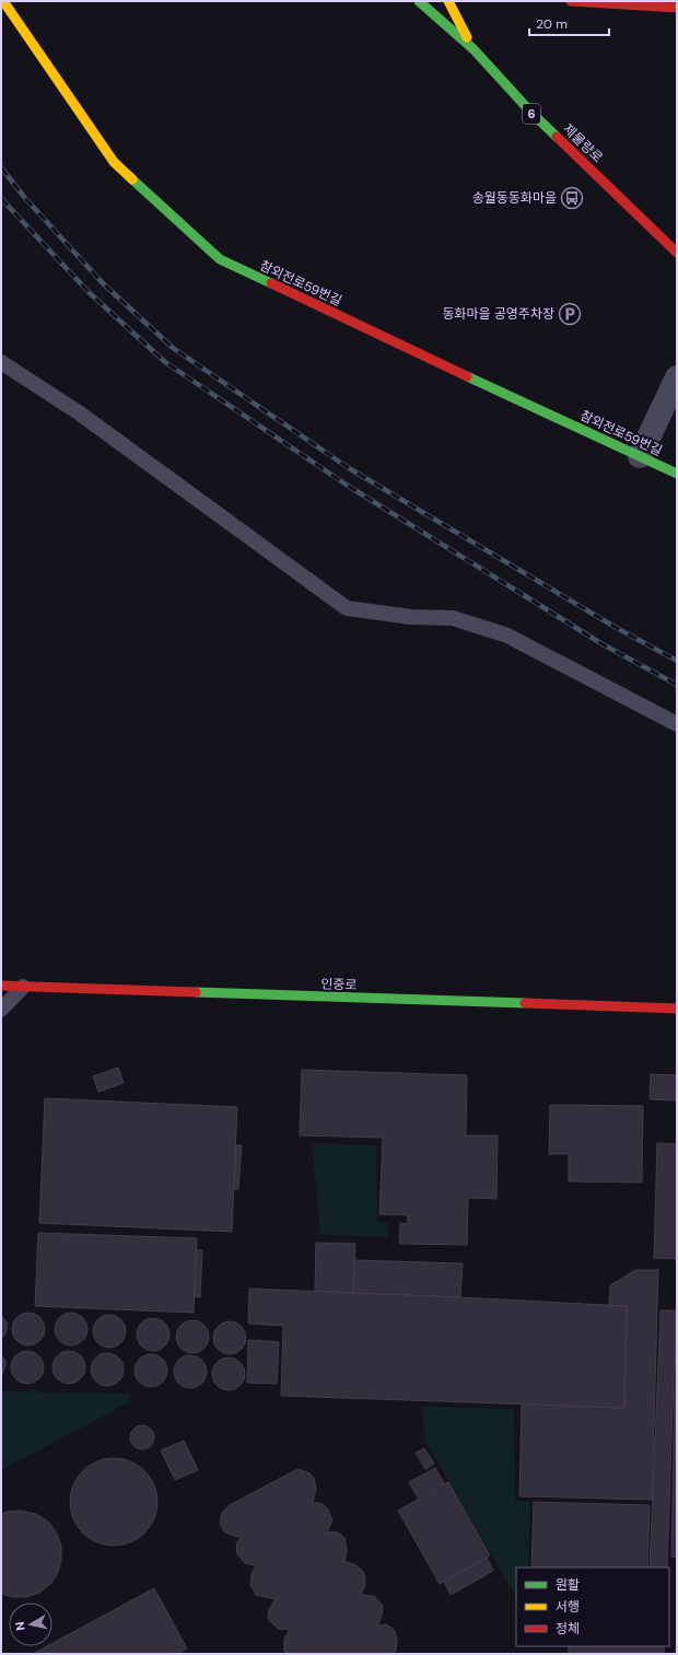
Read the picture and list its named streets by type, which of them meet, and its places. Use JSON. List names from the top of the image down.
{
  "streets": {
    "main road": [
      "6",
      "제물량로",
      "참외전로59번길",
      "인중로"
    ]
  },
  "places": {
    "bus stop": ["송월동동화마을"],
    "parking": ["동화마을 공영주차장"]
  },
  "legend": ["원활", "서행", "정체"],
  "scale_bar": "20 m",
  "north": "left"
}
